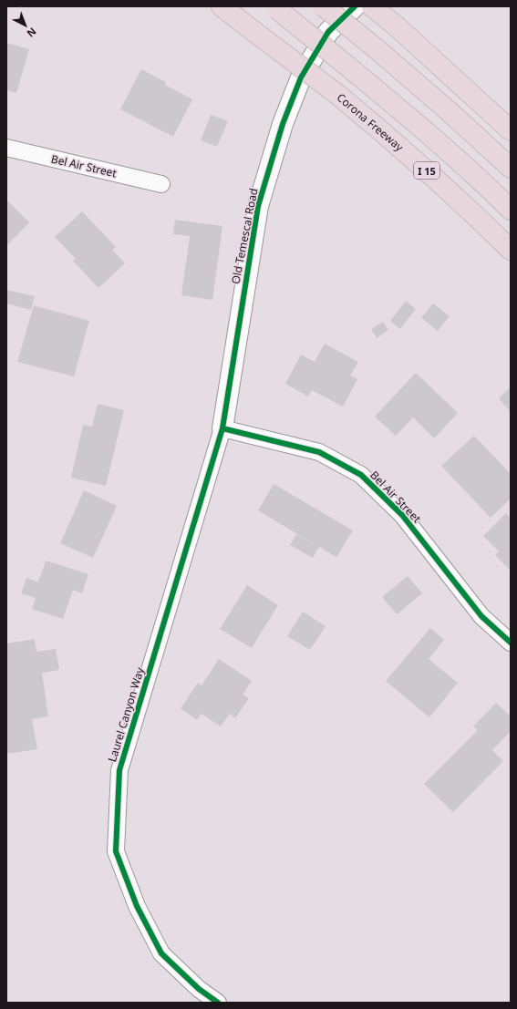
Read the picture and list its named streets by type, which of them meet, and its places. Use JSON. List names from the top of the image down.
{
  "streets": {
    "highway": ["Corona Freeway", "I 15"],
    "street": ["Bel Air Street", "Old Temescal Road", "Laurel Canyon Way"]
  },
  "crossings": [
    ["Bel Air Street", "Old Temescal Road"],
    ["Bel Air Street", "Laurel Canyon Way"],
    ["Old Temescal Road", "Laurel Canyon Way"]
  ],
  "north": "bottom right"
}
